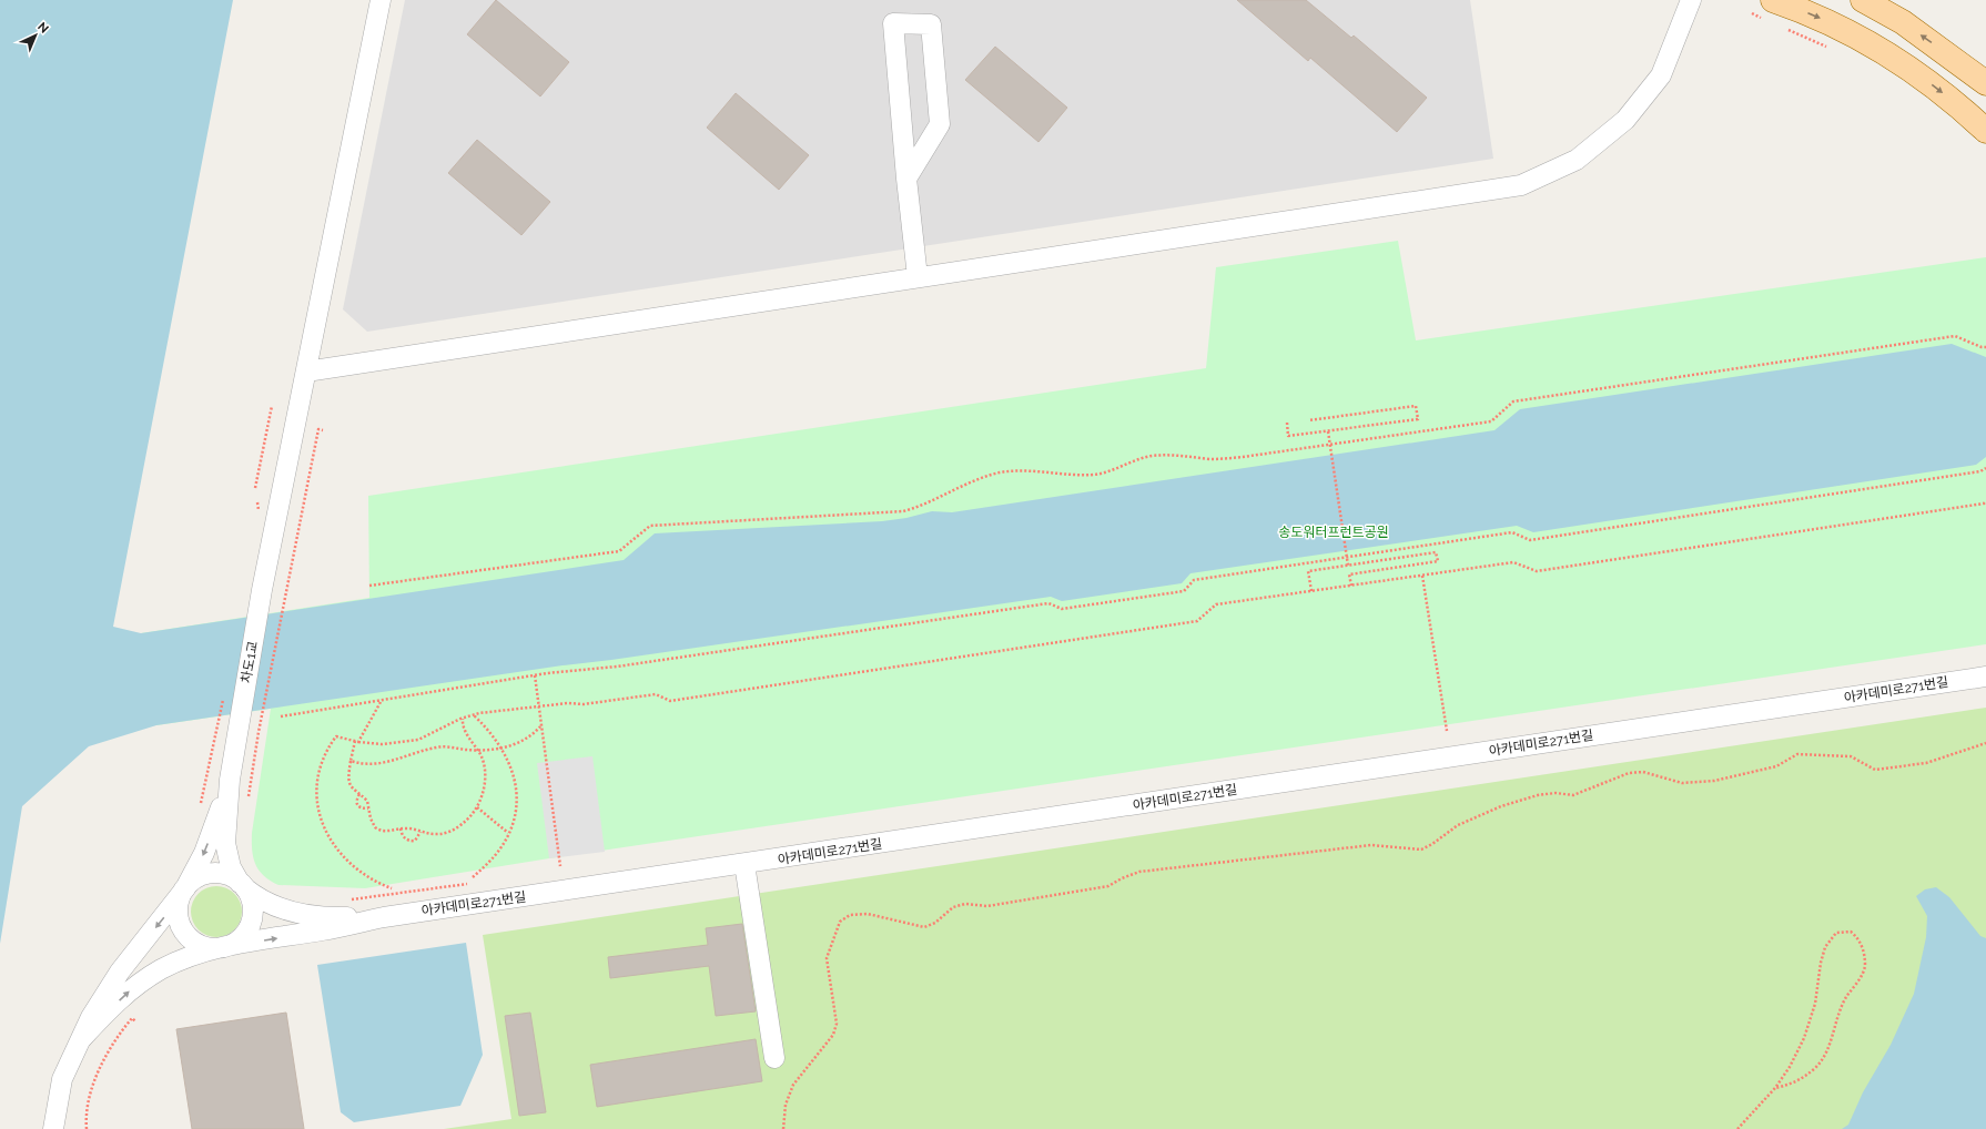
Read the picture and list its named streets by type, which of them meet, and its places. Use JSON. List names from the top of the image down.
{
  "streets": {
    "street": ["차도1교", "아카데미로271번길"]
  },
  "parks": ["송도워터프런트공원"],
  "north": "top right"
}
